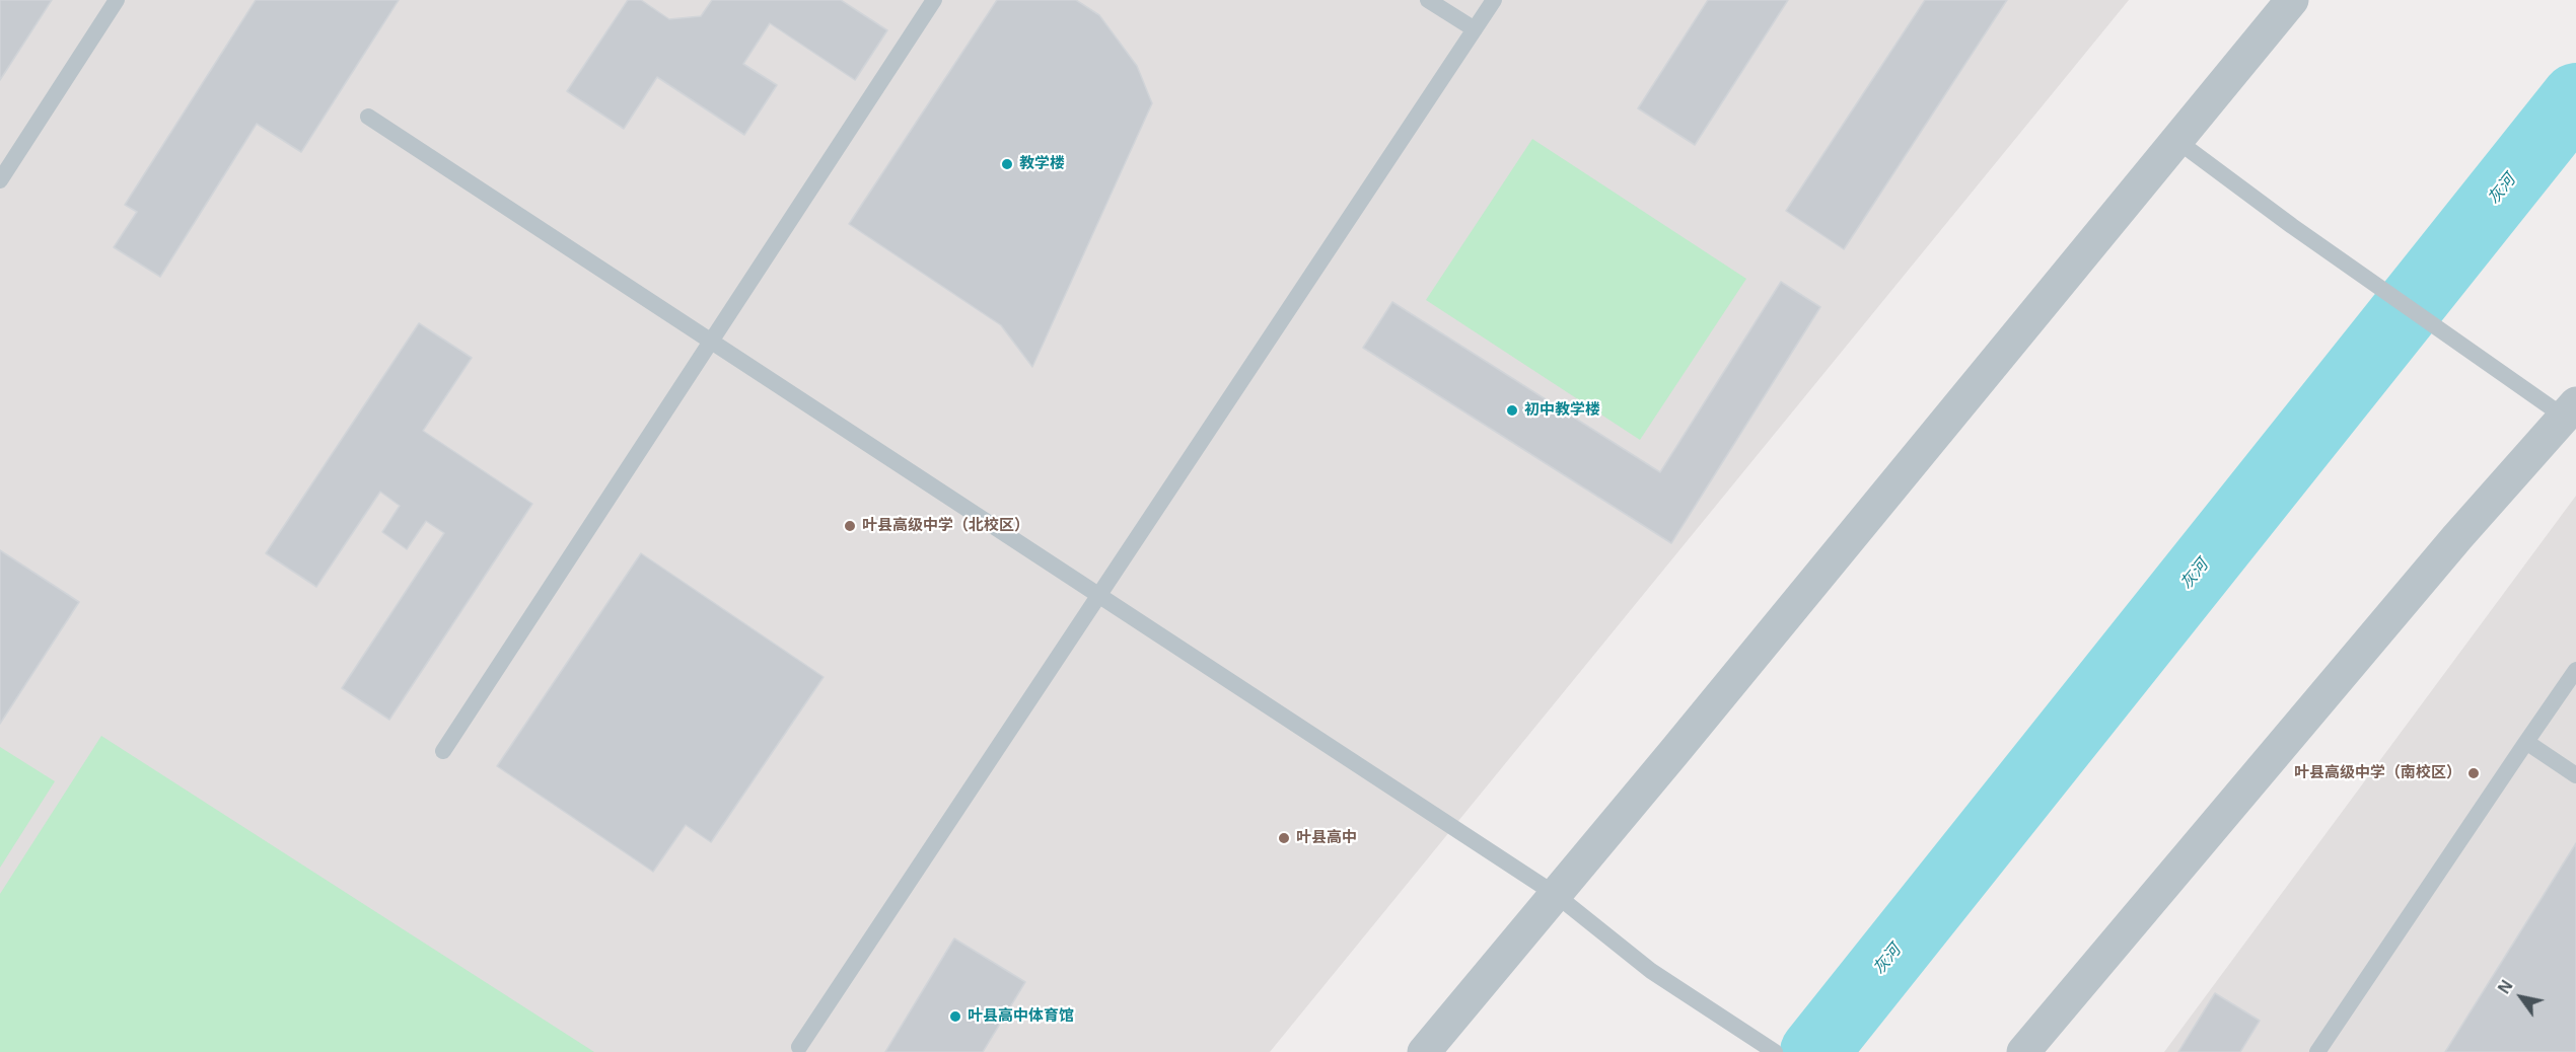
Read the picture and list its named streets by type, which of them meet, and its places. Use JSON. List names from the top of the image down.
{
  "water": ["灰河"],
  "places": [
    "教学楼",
    "初中教学楼",
    "叶县高级中学（北校区）",
    "叶县高级中学（南校区）",
    "叶县高中",
    "叶县高中体育馆"
  ],
  "north": "top left"
}
